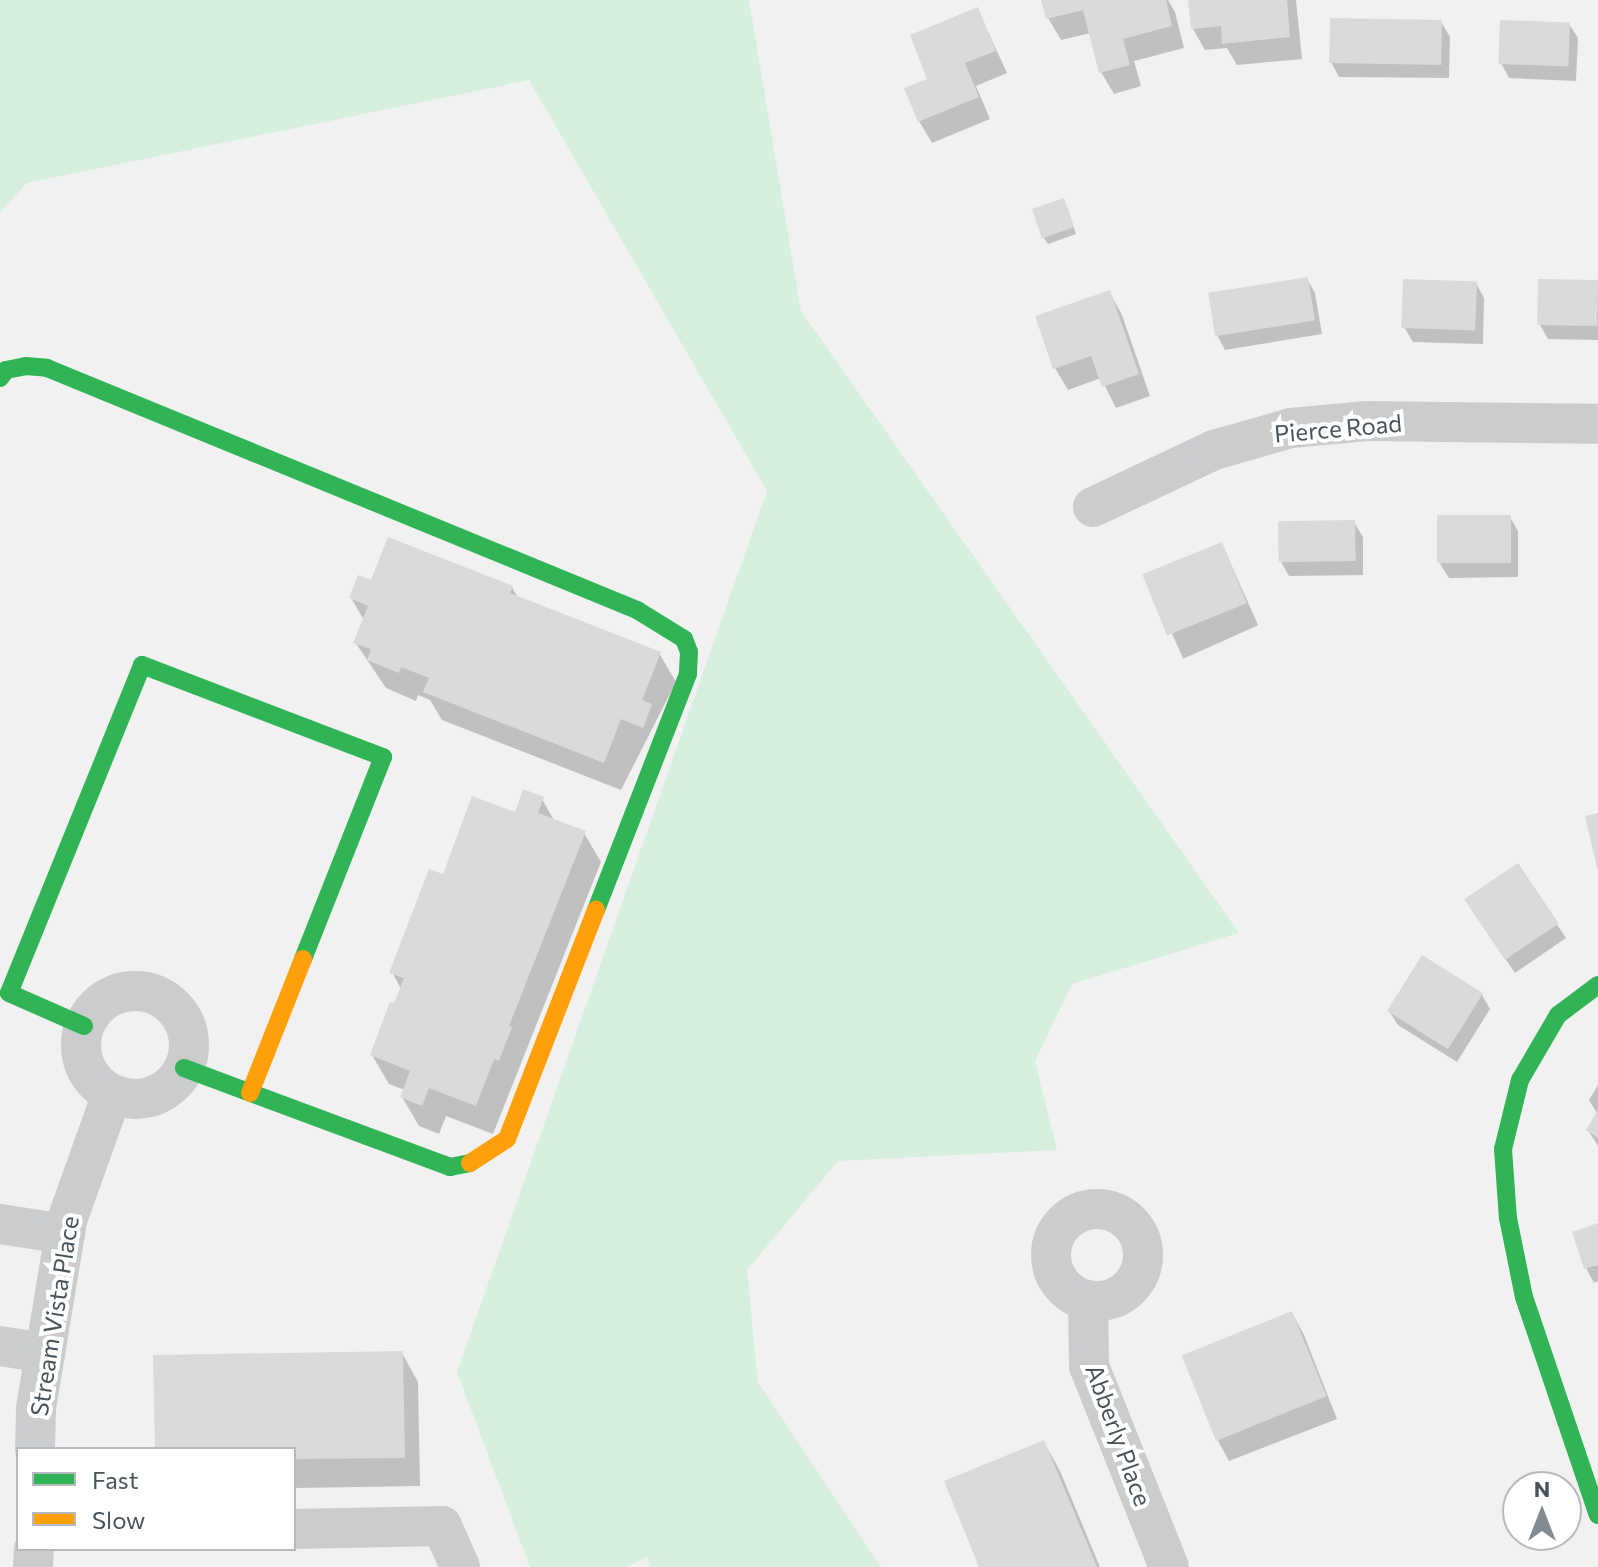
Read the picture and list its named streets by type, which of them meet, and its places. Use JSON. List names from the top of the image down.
{
  "streets": {
    "street": ["Pierce Road", "Stream Vista Place", "Abberly Place"]
  },
  "legend": ["Fast", "Slow"],
  "north": "top"
}
